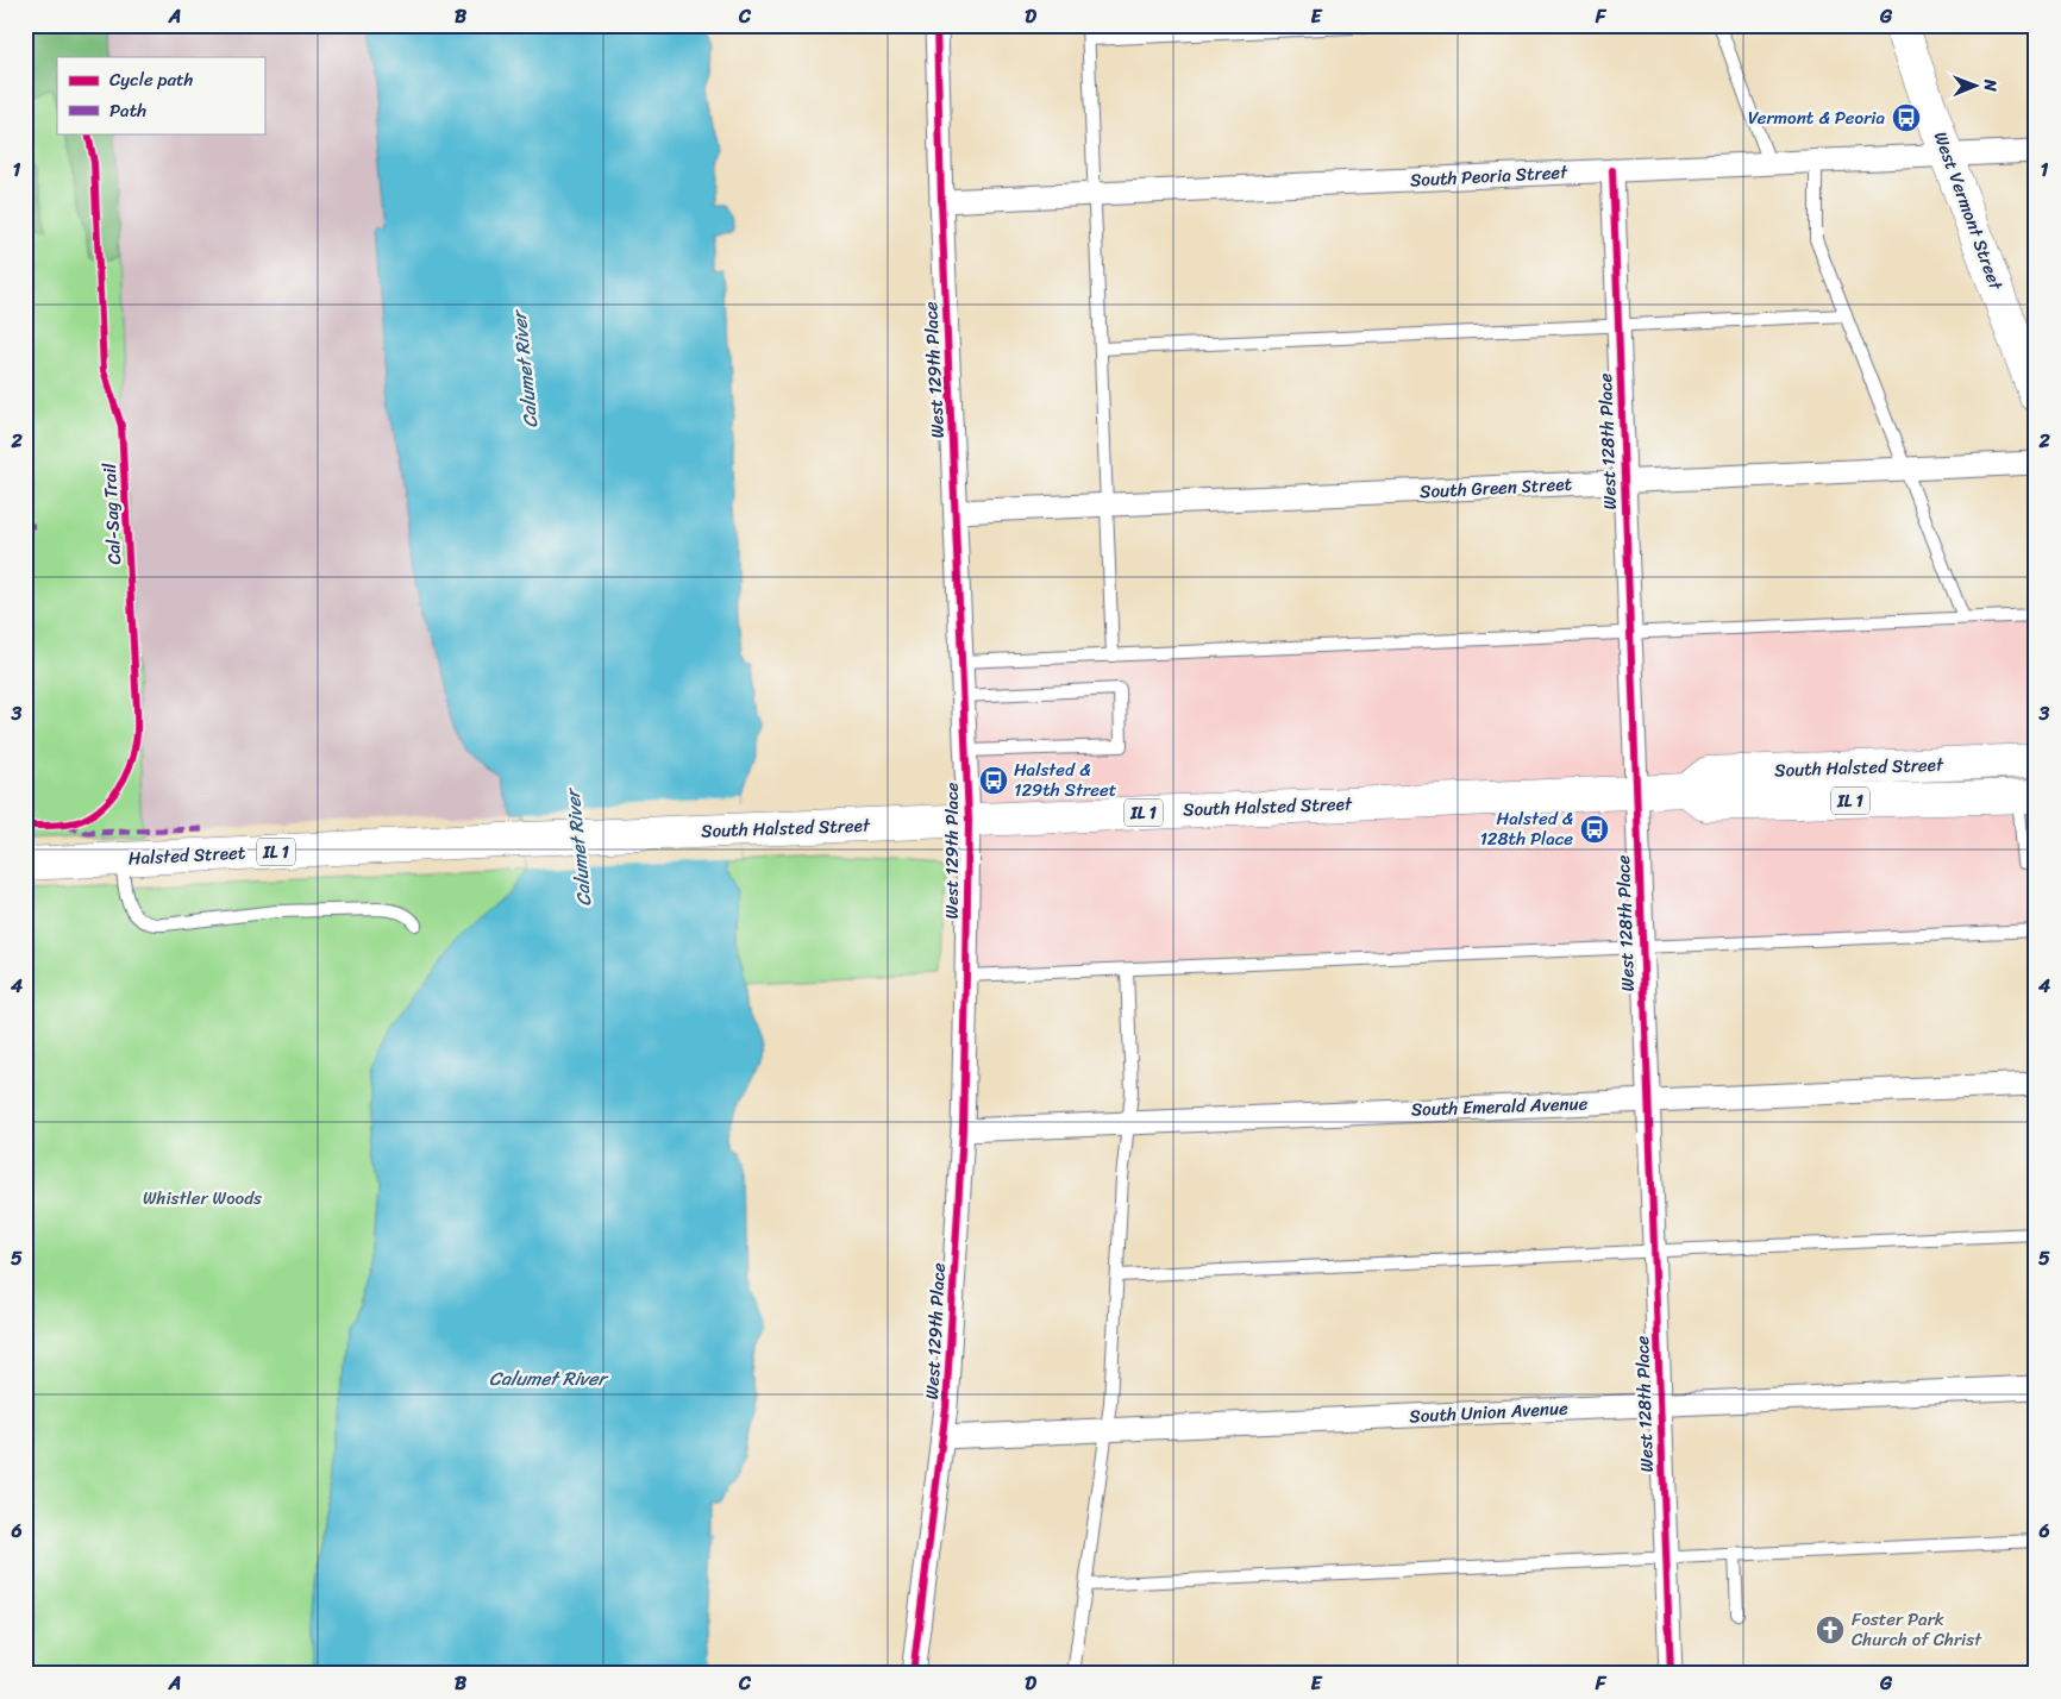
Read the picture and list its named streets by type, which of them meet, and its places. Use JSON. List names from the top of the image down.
{
  "streets": {
    "main road": [
      "West Vermont Street",
      "South Halsted Street",
      "IL 1",
      "Halsted Street"
    ],
    "street": [
      "South Peoria Street",
      "West 129th Place",
      "West 128th Place",
      "South Green Street",
      "South Emerald Avenue",
      "South Union Avenue"
    ],
    "cycle path": ["Cal-Sag Trail"]
  },
  "crossings": [
    ["South Peoria Street", "West Vermont Street"],
    ["South Peoria Street", "West 129th Place"],
    ["South Peoria Street", "West 128th Place"],
    ["West 129th Place", "South Green Street"],
    ["West 129th Place", "South Halsted Street"],
    ["West 129th Place", "South Emerald Avenue"],
    ["West 129th Place", "South Union Avenue"],
    ["West 128th Place", "South Green Street"],
    ["West 128th Place", "South Halsted Street"],
    ["West 128th Place", "South Emerald Avenue"],
    ["West 128th Place", "South Union Avenue"],
    ["South Halsted Street", "Halsted Street"]
  ],
  "water": ["Calumet River"],
  "parks": ["Whistler Woods"],
  "places": {
    "bus stop": ["Vermont & Peoria", "Halsted & 129th Street", "Halsted & 128th Place"],
    "church": ["Foster Park Church of Christ"]
  },
  "legend": ["Cycle path", "Path"],
  "north": "right",
  "grid": {
    "columns": [
      "A",
      "B",
      "C",
      "D",
      "E",
      "F",
      "G"
    ],
    "rows": [
      "1",
      "2",
      "3",
      "4",
      "5",
      "6"
    ]
  }
}
